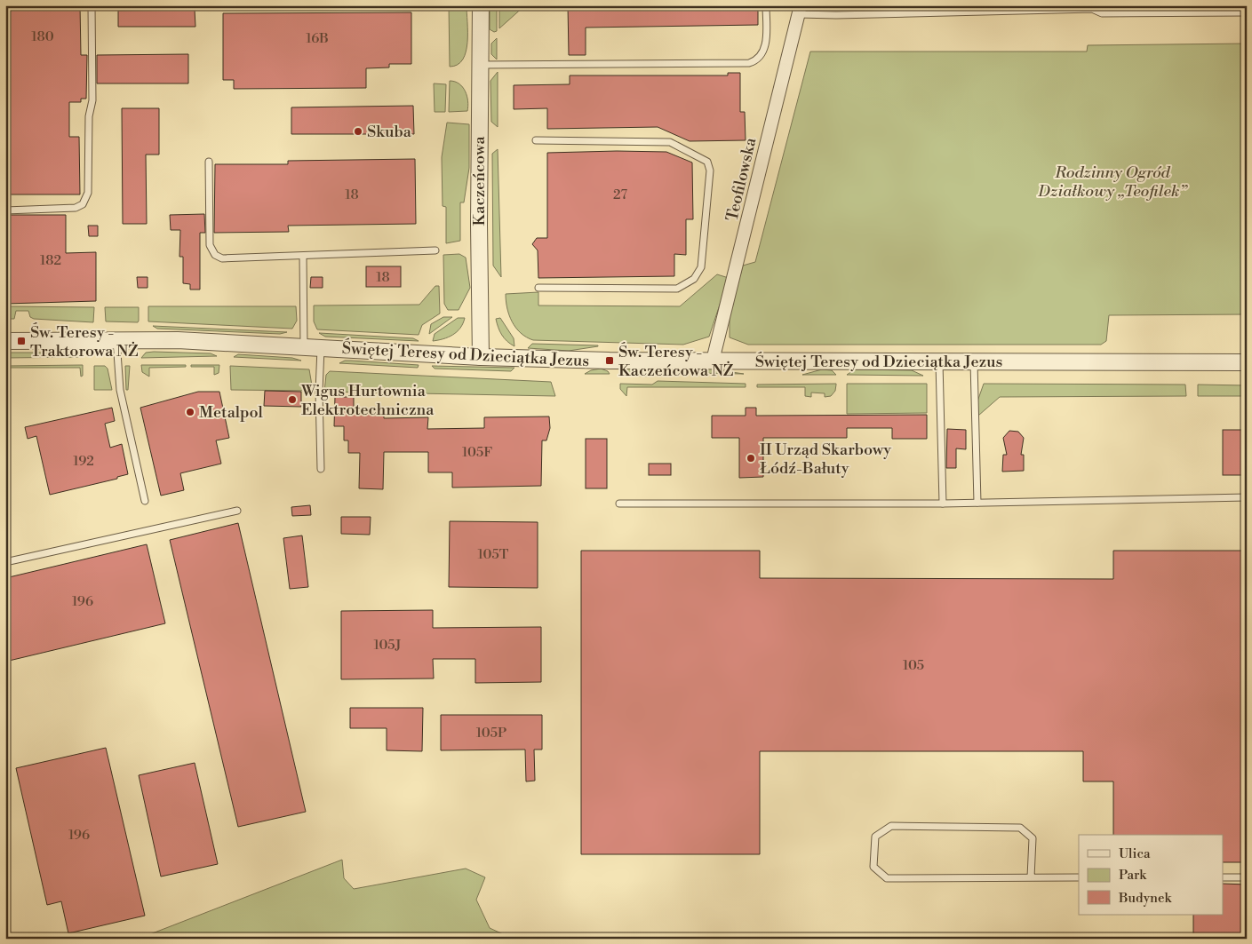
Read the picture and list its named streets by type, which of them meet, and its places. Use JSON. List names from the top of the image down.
{
  "streets": {
    "street": ["Teofilowska", "Kaczeńcowa", "Świętej Teresy od Dzieciątka Jezus"]
  },
  "crossings": [
    ["Teofilowska", "Świętej Teresy od Dzieciątka Jezus"],
    ["Kaczeńcowa", "Świętej Teresy od Dzieciątka Jezus"]
  ],
  "parks": ["Rodzinny Ogród Działkowy „Teofilek”"],
  "places": {
    "other": [
      "Skuba",
      "Wigus Hurtownia Elektrotechniczna",
      "Metalpol",
      "II Urząd Skarbowy Łódź-Bałuty"
    ],
    "transit": ["Św. Teresy - Traktorowa NŻ", "Św. Teresy - Kaczeńcowa NŻ"]
  },
  "house_numbers": [
    "180",
    "16B",
    "18",
    "27",
    "182",
    "18",
    "105F",
    "192",
    "105T",
    "196",
    "105J",
    "105",
    "105P",
    "196"
  ],
  "legend": ["Ulica", "Park", "Budynek"]
}
